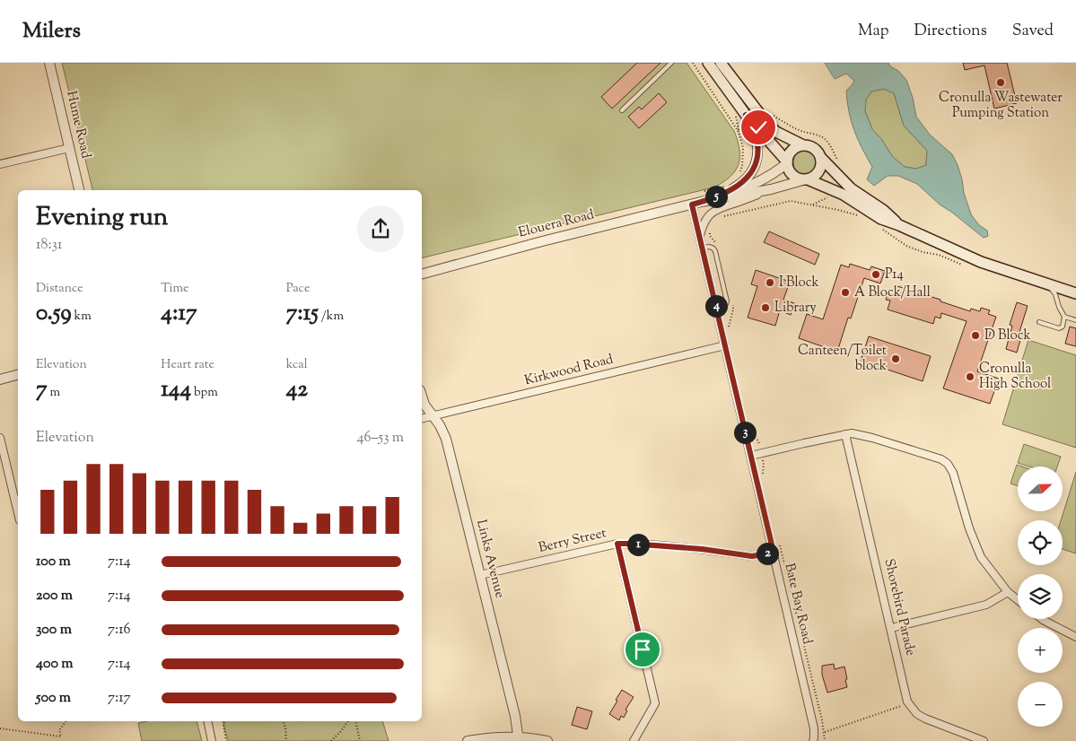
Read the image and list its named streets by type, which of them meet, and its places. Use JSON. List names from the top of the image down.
{
  "streets": {
    "street": [
      "Hume Road",
      "Elouera Road",
      "Kirkwood Road",
      "Berry Street",
      "Links Avenue",
      "Bate Bay Road",
      "Shorebird Parade"
    ]
  },
  "crossings": [
    ["Elouera Road", "Bate Bay Road"],
    ["Kirkwood Road", "Links Avenue"],
    ["Kirkwood Road", "Bate Bay Road"],
    ["Berry Street", "Links Avenue"]
  ],
  "places": [
    "Cronulla Wastewater Pumping Station",
    "P14",
    "I Block",
    "A Block/Hall",
    "Library",
    "D Block",
    "Canteen/Toilet block",
    "Cronulla High School"
  ],
  "north": "right",
  "page": {
    "header": "Milers",
    "nav": ["Map", "Directions", "Saved"],
    "pins": [
      "5",
      "4",
      "3",
      "1",
      "2"
    ],
    "heading": ["Evening run", "18:31"],
    "stats": [
      ["Distance", "0.59 km"],
      ["Time", "4:17"],
      ["Pace", "7:15 /km"],
      ["Elevation", "7 m"],
      ["Heart rate", "144 bpm"],
      ["kcal", "42"]
    ],
    "chart": ["Elevation", "46–53 m"],
    "map_buttons": ["+", "−"],
    "list": [
      {
        "name": "100 m",
        "note": "7:14"
      },
      {
        "name": "200 m",
        "note": "7:14"
      },
      {
        "name": "300 m",
        "note": "7:16"
      },
      {
        "name": "400 m",
        "note": "7:14"
      },
      {
        "name": "500 m",
        "note": "7:17"
      }
    ]
  }
}
